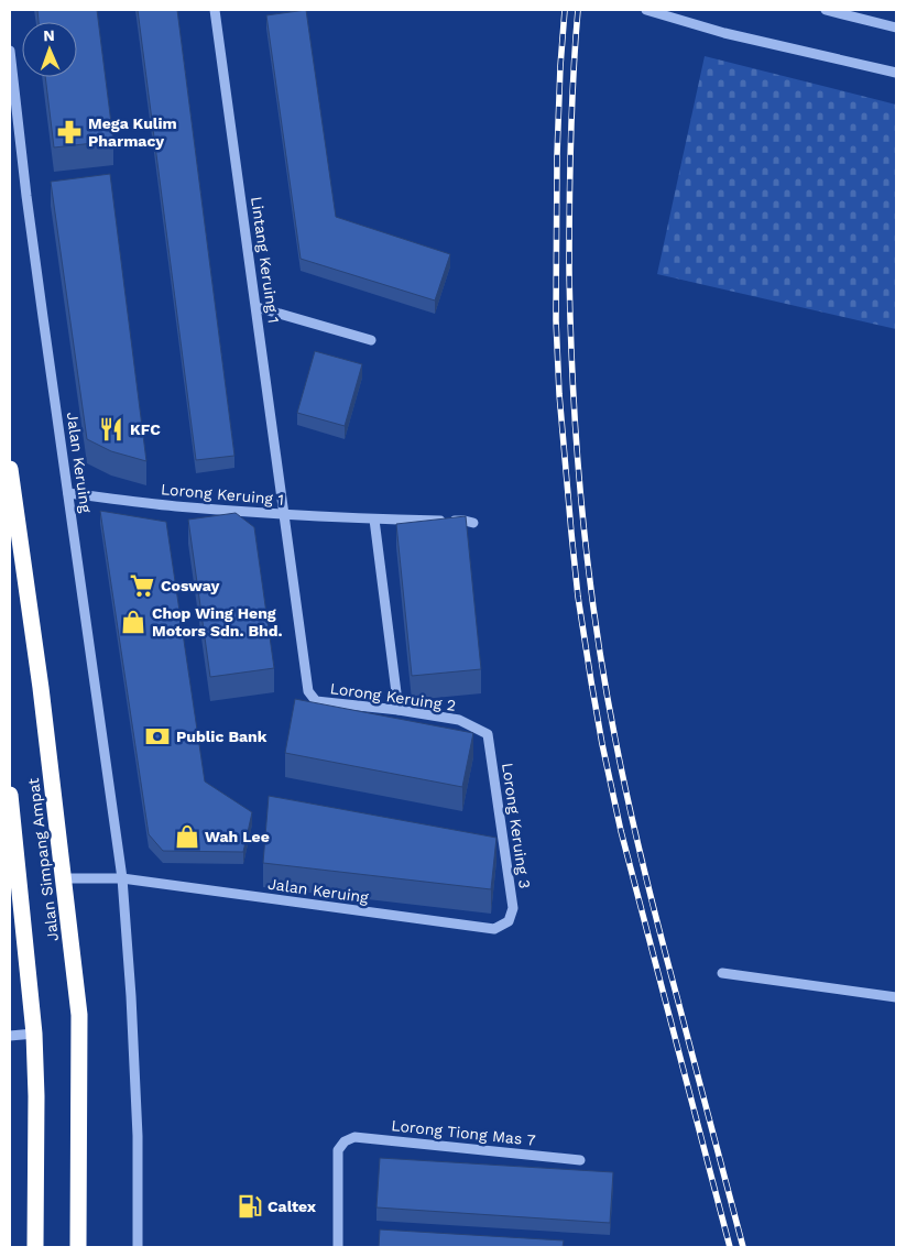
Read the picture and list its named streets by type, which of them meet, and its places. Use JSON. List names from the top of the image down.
{
  "streets": {
    "highway": ["Jalan Simpang Ampat"],
    "street": [
      "Lintang Keruing 1",
      "Jalan Keruing",
      "Lorong Keruing 1",
      "Lorong Keruing 2",
      "Lorong Keruing 3",
      "Lorong Tiong Mas 7"
    ]
  },
  "crossings": [
    ["Lintang Keruing 1", "Lorong Keruing 1"],
    ["Lintang Keruing 1", "Lorong Keruing 2"],
    ["Jalan Keruing", "Lorong Keruing 1"],
    ["Jalan Keruing", "Lorong Keruing 3"],
    ["Jalan Keruing", "Jalan Simpang Ampat"],
    ["Lorong Keruing 1", "Lorong Keruing 2"],
    ["Lorong Keruing 2", "Lorong Keruing 3"]
  ],
  "places": {
    "pharmacy": ["Mega Kulim Pharmacy"],
    "restaurant": ["KFC"],
    "supermarket": ["Cosway"],
    "shop": ["Chop Wing Heng Motors Sdn. Bhd.", "Wah Lee"],
    "bank": ["Public Bank"],
    "fuel station": ["Caltex"]
  },
  "north": "top"
}
